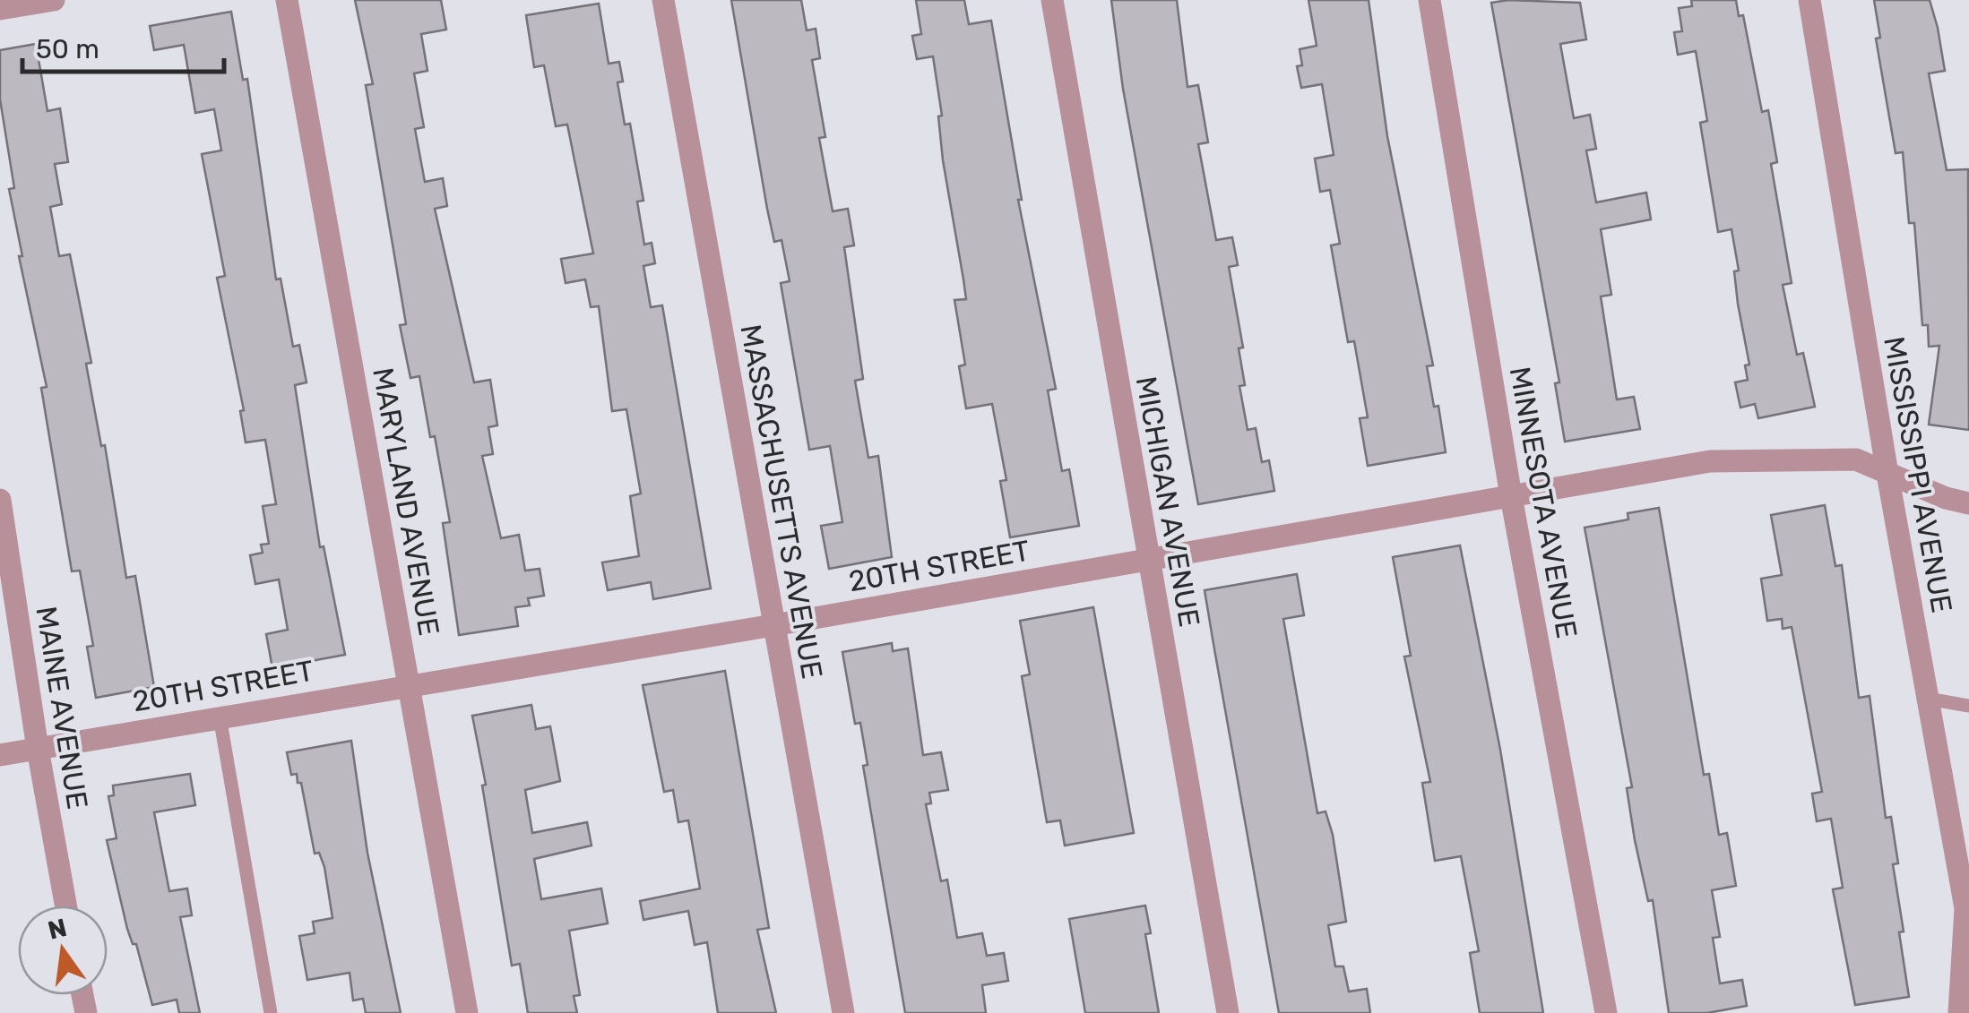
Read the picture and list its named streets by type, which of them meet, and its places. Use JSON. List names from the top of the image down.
{
  "streets": {
    "street": [
      "MISSISSIPPI AVENUE",
      "MARYLAND AVENUE",
      "MASSACHUSETTS AVENUE",
      "MICHIGAN AVENUE",
      "MINNESOTA AVENUE",
      "20TH STREET",
      "MAINE AVENUE"
    ]
  },
  "crossings": [
    ["MISSISSIPPI AVENUE", "20TH STREET"],
    ["MARYLAND AVENUE", "20TH STREET"],
    ["MASSACHUSETTS AVENUE", "20TH STREET"],
    ["MICHIGAN AVENUE", "20TH STREET"],
    ["MINNESOTA AVENUE", "20TH STREET"],
    ["20TH STREET", "MAINE AVENUE"]
  ],
  "scale_bar": "50 m",
  "north": "top"
}
